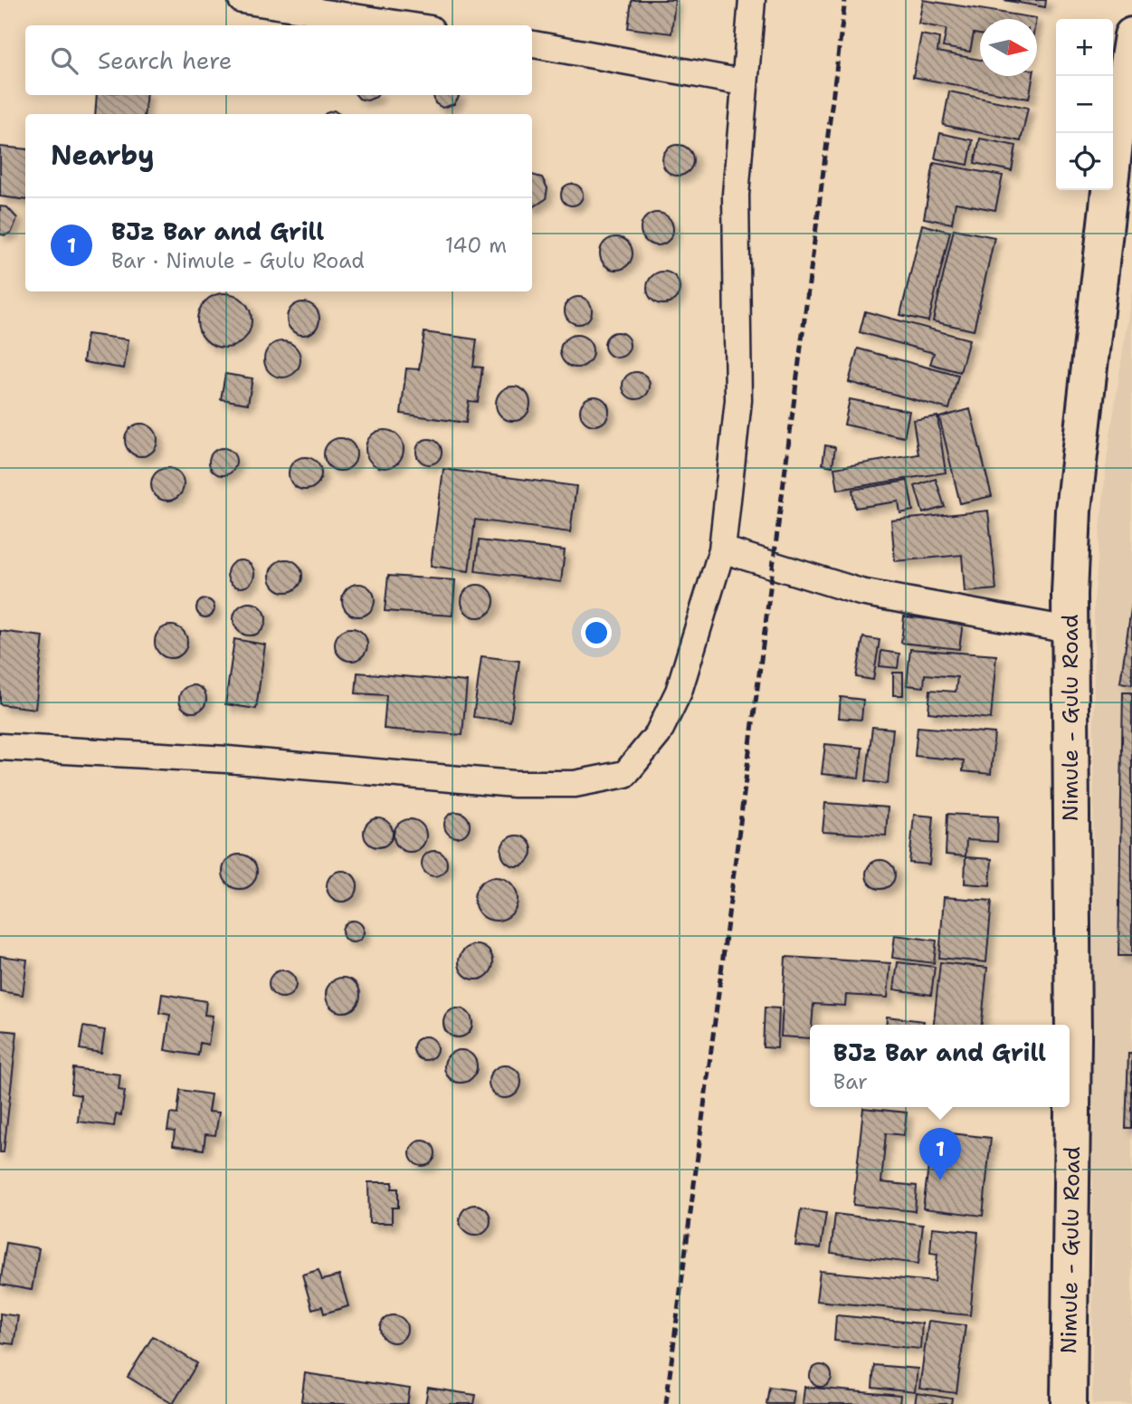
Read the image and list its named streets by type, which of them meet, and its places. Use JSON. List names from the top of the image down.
{
  "streets": {
    "main road": ["Nimule - Gulu Road"]
  },
  "north": "right",
  "page": {
    "map_buttons": ["+", "−"],
    "search": "Search here",
    "heading": "Nearby",
    "list": [
      {
        "mark": "1",
        "name": "BJz Bar and Grill",
        "note": "Bar · Nimule - Gulu Road",
        "value": "140 m"
      }
    ],
    "popup": ["BJz Bar and Grill", "Bar"],
    "pins": "1"
  }
}
